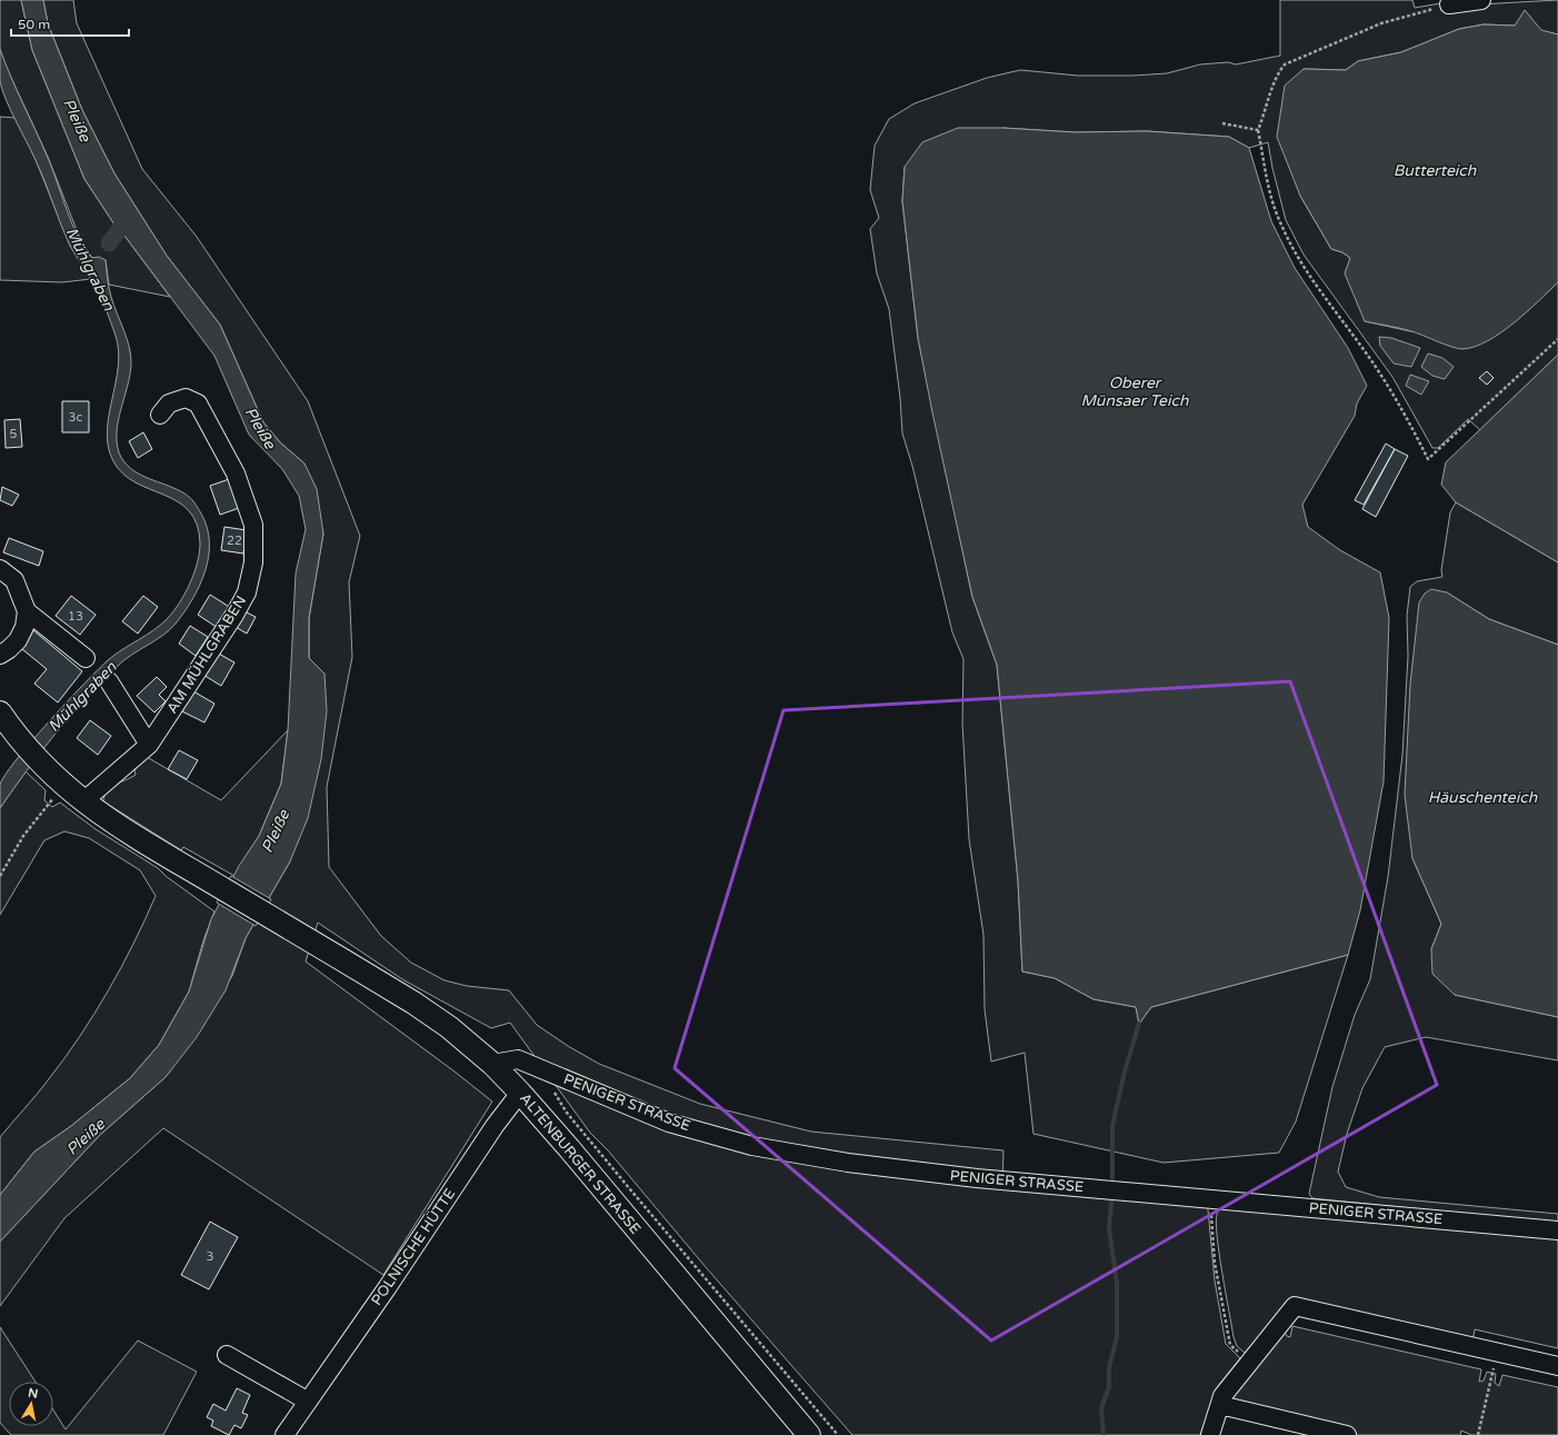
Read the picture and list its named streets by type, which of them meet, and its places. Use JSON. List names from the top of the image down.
{
  "streets": {
    "main road": ["ALTENBURGER STRASSE"],
    "street": ["AM MÜHLGRABEN", "PENIGER STRASSE", "POLNISCHE HÜTTE"]
  },
  "crossings": [
    ["AM MÜHLGRABEN", "ALTENBURGER STRASSE"],
    ["PENIGER STRASSE", "ALTENBURGER STRASSE"],
    ["ALTENBURGER STRASSE", "POLNISCHE HÜTTE"]
  ],
  "water": [
    "Pleiße",
    "Butterteich",
    "Mühlgraben",
    "Oberer Münsaer Teich",
    "Häuschenteich"
  ],
  "house_numbers": [
    "3c",
    "5",
    "22",
    "13",
    "3"
  ],
  "scale_bar": "50 m",
  "north": "top"
}
